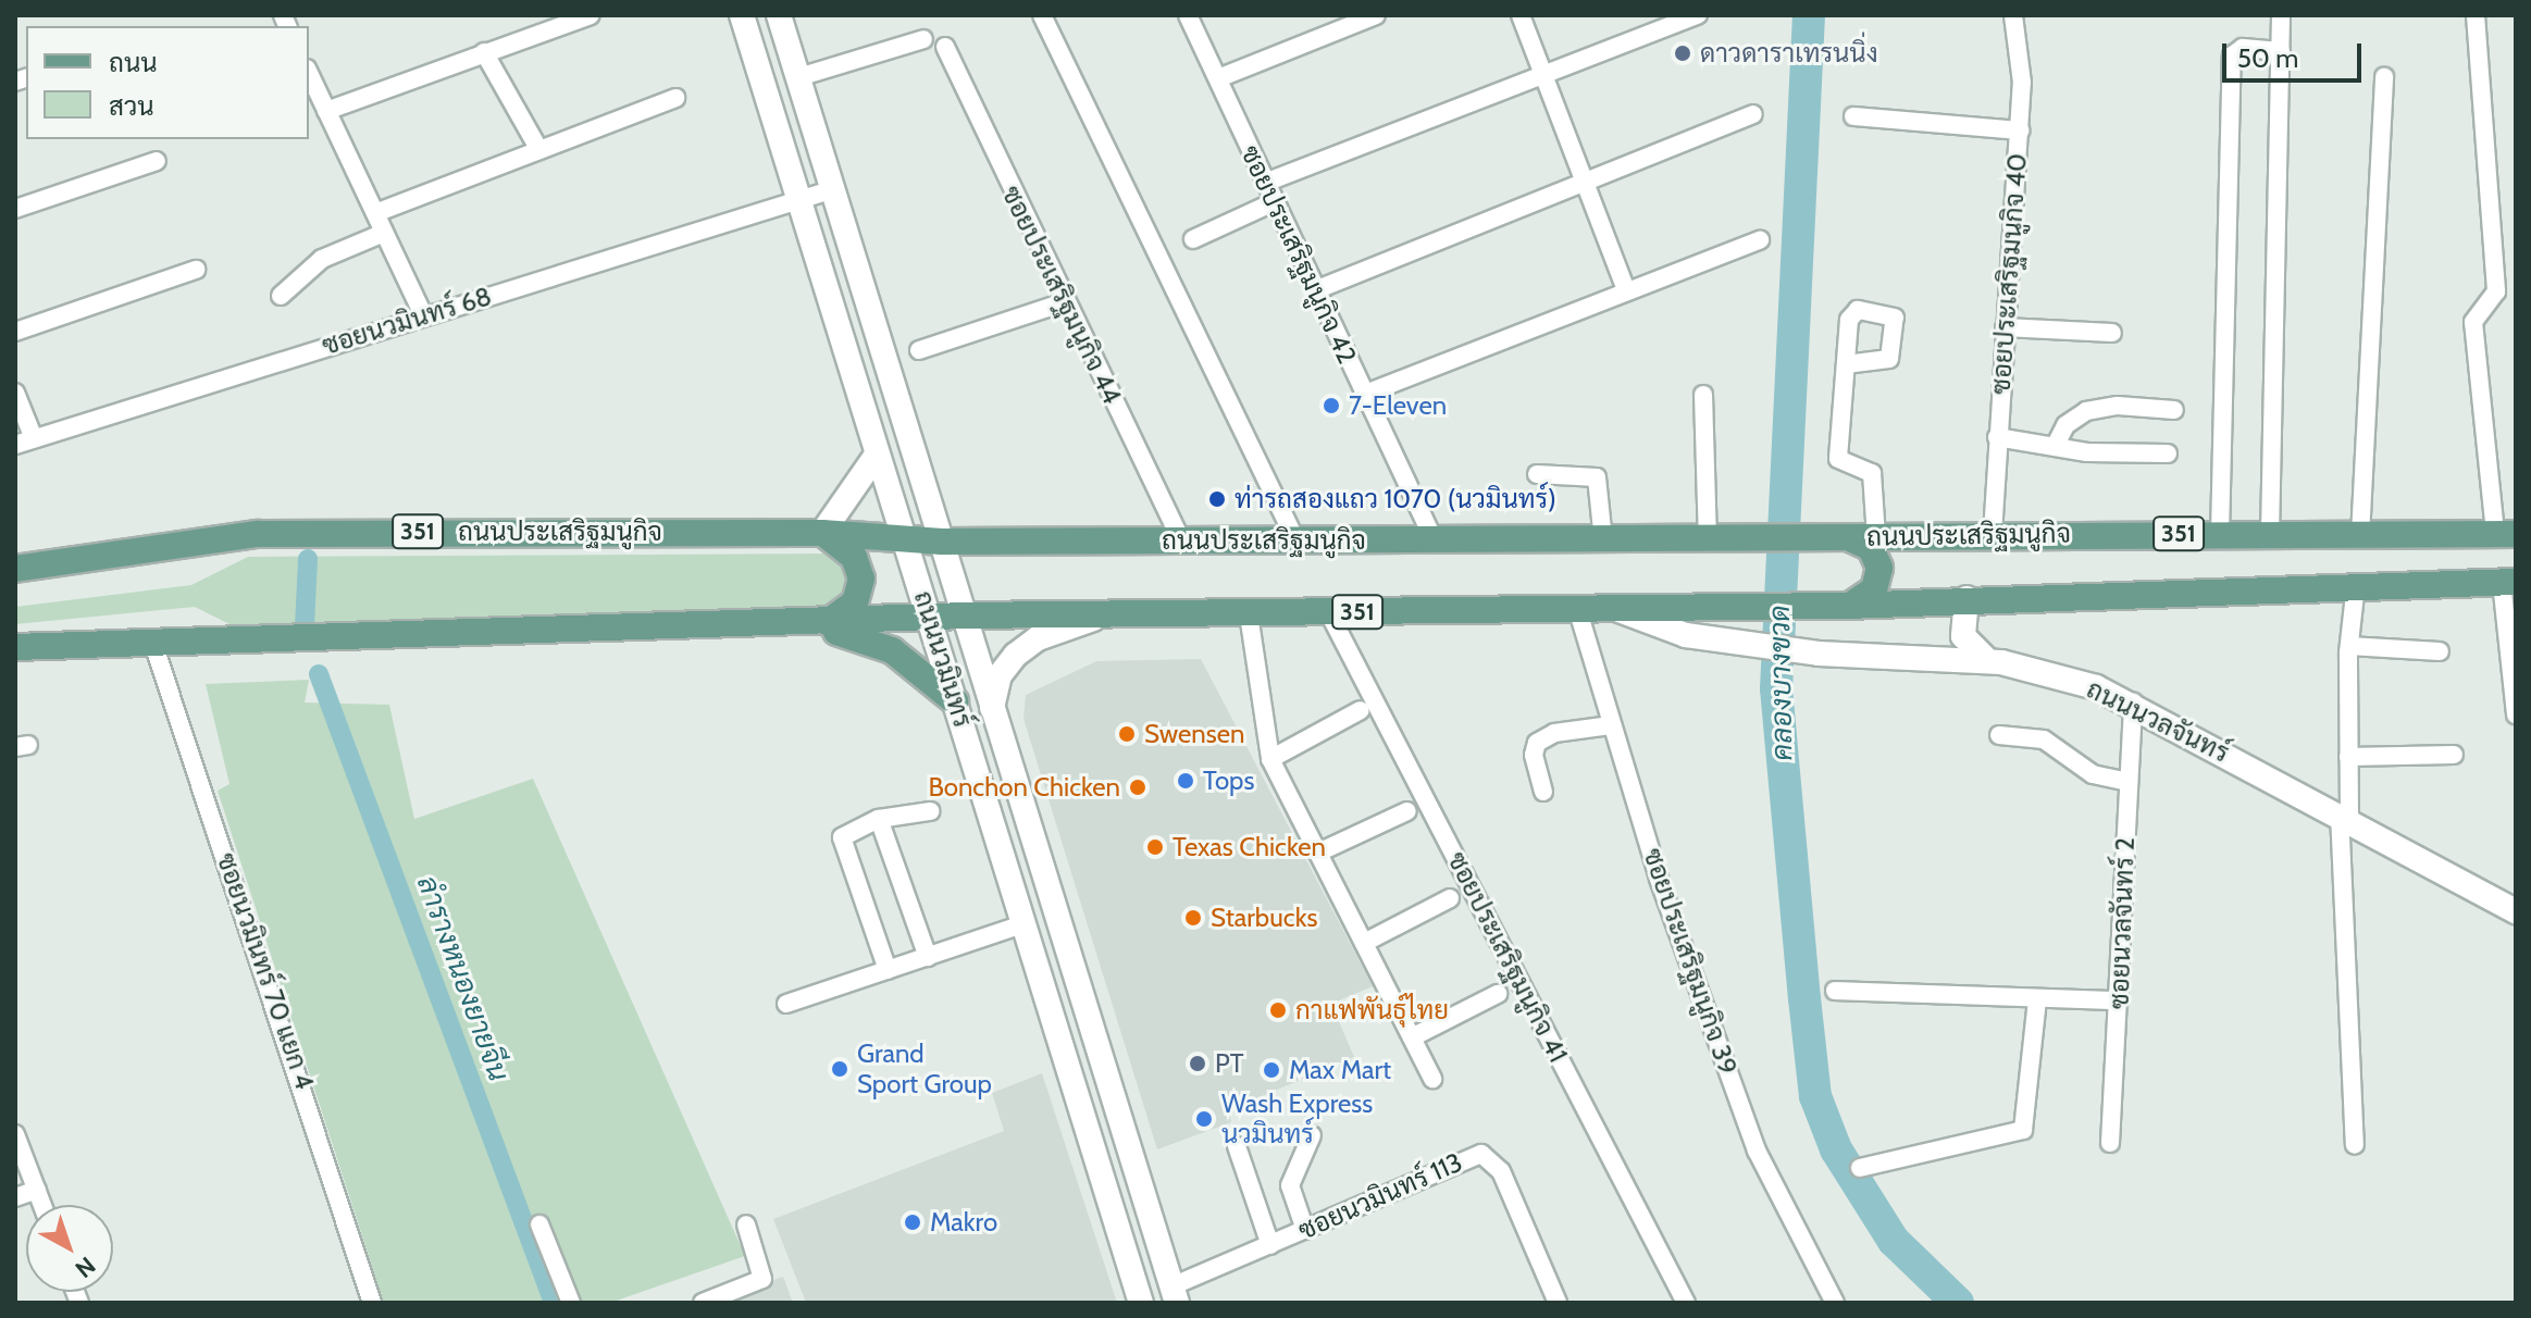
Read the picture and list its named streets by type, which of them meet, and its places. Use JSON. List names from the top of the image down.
{
  "streets": {
    "main road": [
      "351",
      "ถนนประเสริฐมนูกิจ",
      "ถนนนวมินทร์",
      "ถนนนวลจันทร์"
    ],
    "street": [
      "ซอยประเสริฐมนูกิจ 42",
      "ซอยประเสริฐมนูกิจ 40",
      "ซอยประเสริฐมนูกิจ 44",
      "ซอยนวมินทร์ 68",
      "ซอยนวลจันทร์ 2",
      "ซอยประเสริฐมนูกิจ 41",
      "ซอยประเสริฐมนูกิจ 39",
      "ซอยนวมินทร์ 70 แยก 4",
      "ซอยนวมินทร์ 113"
    ]
  },
  "crossings": [
    ["ซอยประเสริฐมนูกิจ 42", "ถนนประเสริฐมนูกิจ"],
    ["ซอยประเสริฐมนูกิจ 40", "ถนนประเสริฐมนูกิจ"],
    ["ซอยประเสริฐมนูกิจ 44", "ถนนประเสริฐมนูกิจ"],
    ["ซอยนวมินทร์ 68", "ถนนนวมินทร์"],
    ["351", "ถนนนวมินทร์"],
    ["351", "ถนนนวลจันทร์"],
    ["351", "ซอยประเสริฐมนูกิจ 41"],
    ["351", "ซอยประเสริฐมนูกิจ 39"],
    ["351", "ซอยนวมินทร์ 70 แยก 4"],
    ["ถนนประเสริฐมนูกิจ", "ถนนนวมินทร์"],
    ["ถนนนวมินทร์", "ซอยนวมินทร์ 113"],
    ["ถนนนวลจันทร์", "ซอยนวลจันทร์ 2"]
  ],
  "water": ["คลองบางขวด", "ลำรางหนองยายจีน"],
  "places": [
    "ดาวดาราเทรนนิ่ง",
    "7-Eleven",
    "ท่ารถสองแถว 1070 (นวมินทร์)",
    "Swensen",
    "Tops",
    "Bonchon Chicken",
    "Texas Chicken",
    "Starbucks",
    "กาแฟพันธุ์ไทย",
    "PT",
    "Grand Sport Group",
    "Max Mart",
    "Wash Express นวมินทร์",
    "Makro"
  ],
  "legend": ["ถนน", "สวน"],
  "scale_bar": "50 m",
  "north": "bottom right"
}
